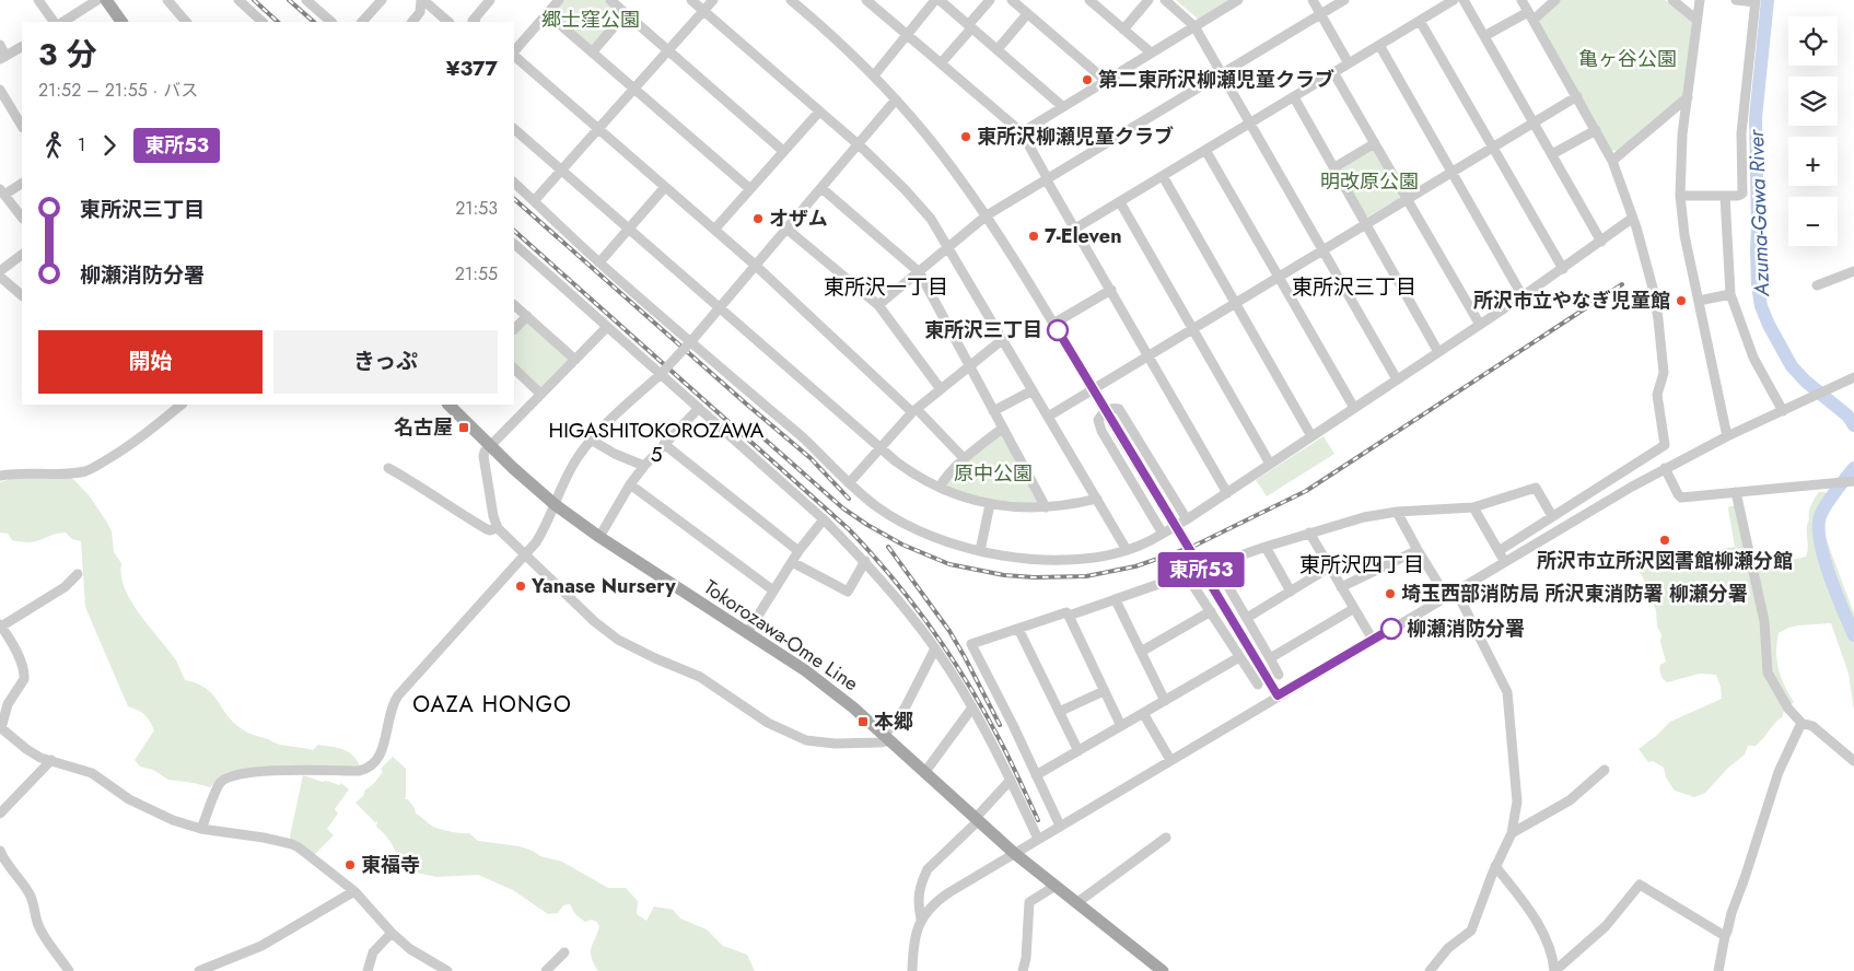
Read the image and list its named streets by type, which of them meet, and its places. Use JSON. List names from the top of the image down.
{
  "streets": {
    "main road": ["Tokorozawa-Ome Line"]
  },
  "districts": [
    "東所沢一丁目",
    "東所沢三丁目",
    "HIGASHITOKOROZAWA 5",
    "東所沢四丁目",
    "OAZA HONGO"
  ],
  "water": ["Azuma-Gawa River"],
  "parks": [
    "郷士窪公園",
    "亀ヶ谷公園",
    "明改原公園",
    "原中公園"
  ],
  "places": {
    "other": [
      "第二東所沢柳瀬児童クラブ",
      "東所沢柳瀬児童クラブ",
      "オザム",
      "7-Eleven",
      "所沢市立やなぎ児童館",
      "東所沢三丁目",
      "所沢市立所沢図書館柳瀬分館",
      "Yanase Nursery",
      "埼玉西部消防局 所沢東消防署 柳瀬分署",
      "柳瀬消防分署",
      "東福寺"
    ],
    "transit": ["名古屋", "本郷"]
  },
  "lines": ["bus line 東所53"],
  "page": {
    "on_map": "東所53",
    "map_buttons": ["+", "−"],
    "heading": ["3 分", "21:52 – 21:55 · バス", "¥377"],
    "legs": ["1", "東所53"],
    "list": [
      {
        "name": "東所沢三丁目",
        "value": "21:53"
      },
      {
        "name": "柳瀬消防分署",
        "value": "21:55"
      }
    ],
    "buttons": ["開始", "きっぷ"]
  }
}
